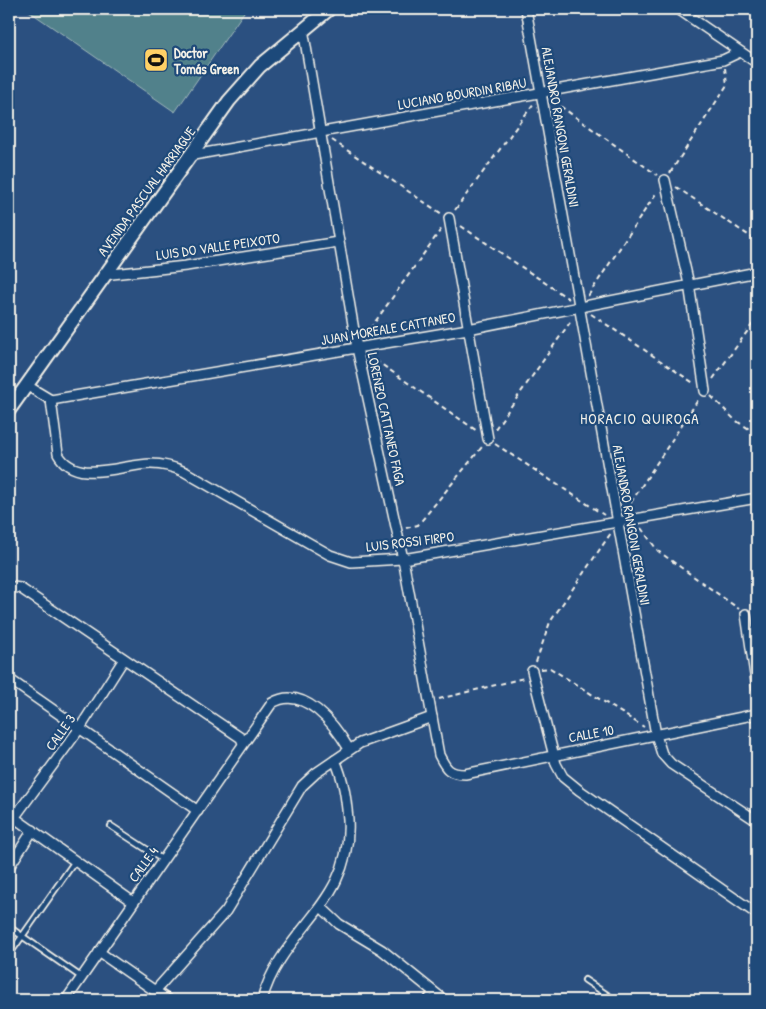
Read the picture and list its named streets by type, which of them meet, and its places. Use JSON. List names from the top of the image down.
{
  "streets": {
    "street": [
      "LUCIANO BOURDIN RIBAU",
      "ALEJANDRO RANGONI GERALDINI",
      "AVENIDA PASCUAL HARRIAGUE",
      "LUIS DO VALLE PEIXOTO",
      "JUAN MOREALE CATTANEO",
      "LORENZO CATTANEO FAGA",
      "LUIS ROSSI FIRPO",
      "CALLE 3",
      "CALLE 10",
      "CALLE 4"
    ]
  },
  "crossings": [
    ["LUCIANO BOURDIN RIBAU", "ALEJANDRO RANGONI GERALDINI"],
    ["LUCIANO BOURDIN RIBAU", "AVENIDA PASCUAL HARRIAGUE"],
    ["LUCIANO BOURDIN RIBAU", "LORENZO CATTANEO FAGA"],
    ["ALEJANDRO RANGONI GERALDINI", "JUAN MOREALE CATTANEO"],
    ["ALEJANDRO RANGONI GERALDINI", "LUIS ROSSI FIRPO"],
    ["ALEJANDRO RANGONI GERALDINI", "CALLE 10"],
    ["AVENIDA PASCUAL HARRIAGUE", "LUIS DO VALLE PEIXOTO"],
    ["AVENIDA PASCUAL HARRIAGUE", "LORENZO CATTANEO FAGA"],
    ["LUIS DO VALLE PEIXOTO", "LORENZO CATTANEO FAGA"],
    ["JUAN MOREALE CATTANEO", "LORENZO CATTANEO FAGA"],
    ["JUAN MOREALE CATTANEO", "LUIS ROSSI FIRPO"],
    ["LORENZO CATTANEO FAGA", "LUIS ROSSI FIRPO"],
    ["LORENZO CATTANEO FAGA", "CALLE 10"]
  ],
  "districts": ["HORACIO QUIROGA"],
  "places": {
    "sports": ["Doctor Tomás Green"]
  }
}
